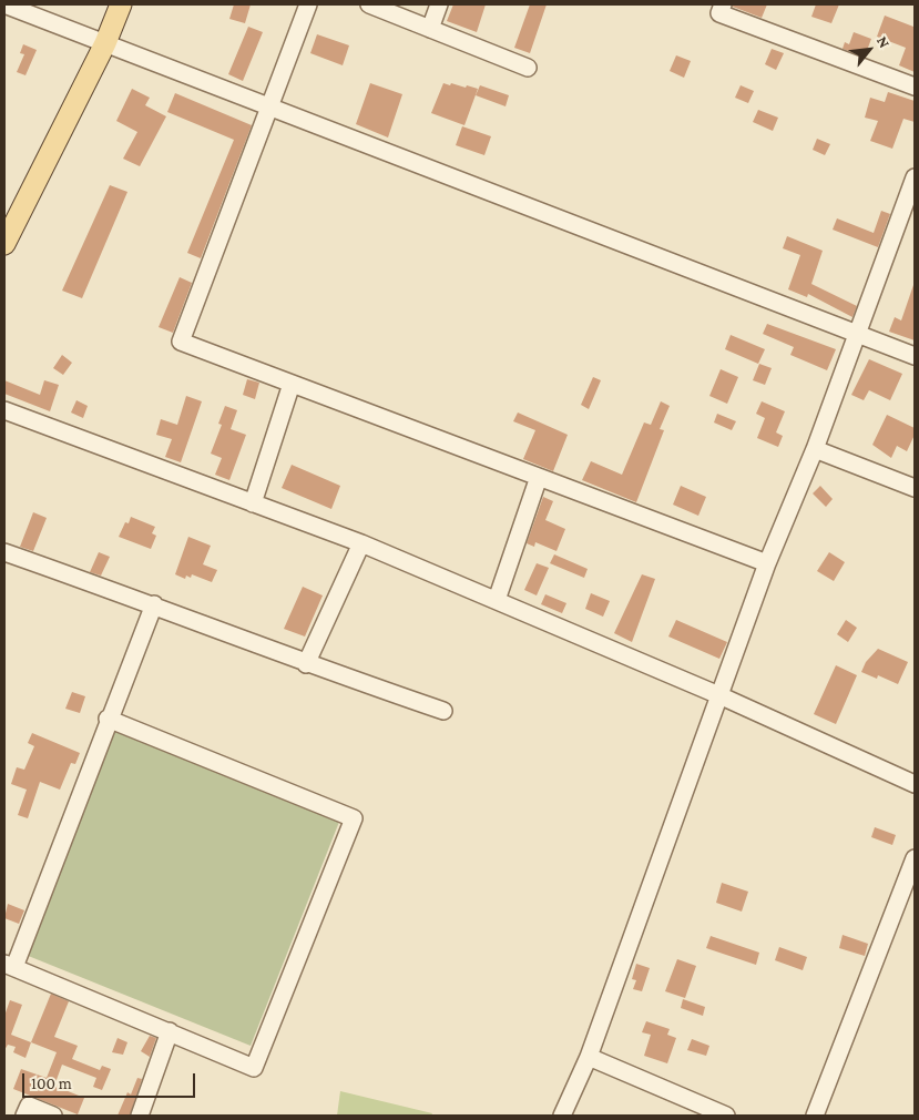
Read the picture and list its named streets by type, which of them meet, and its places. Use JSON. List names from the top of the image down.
{
  "scale_bar": "100 m",
  "north": "top right"
}
